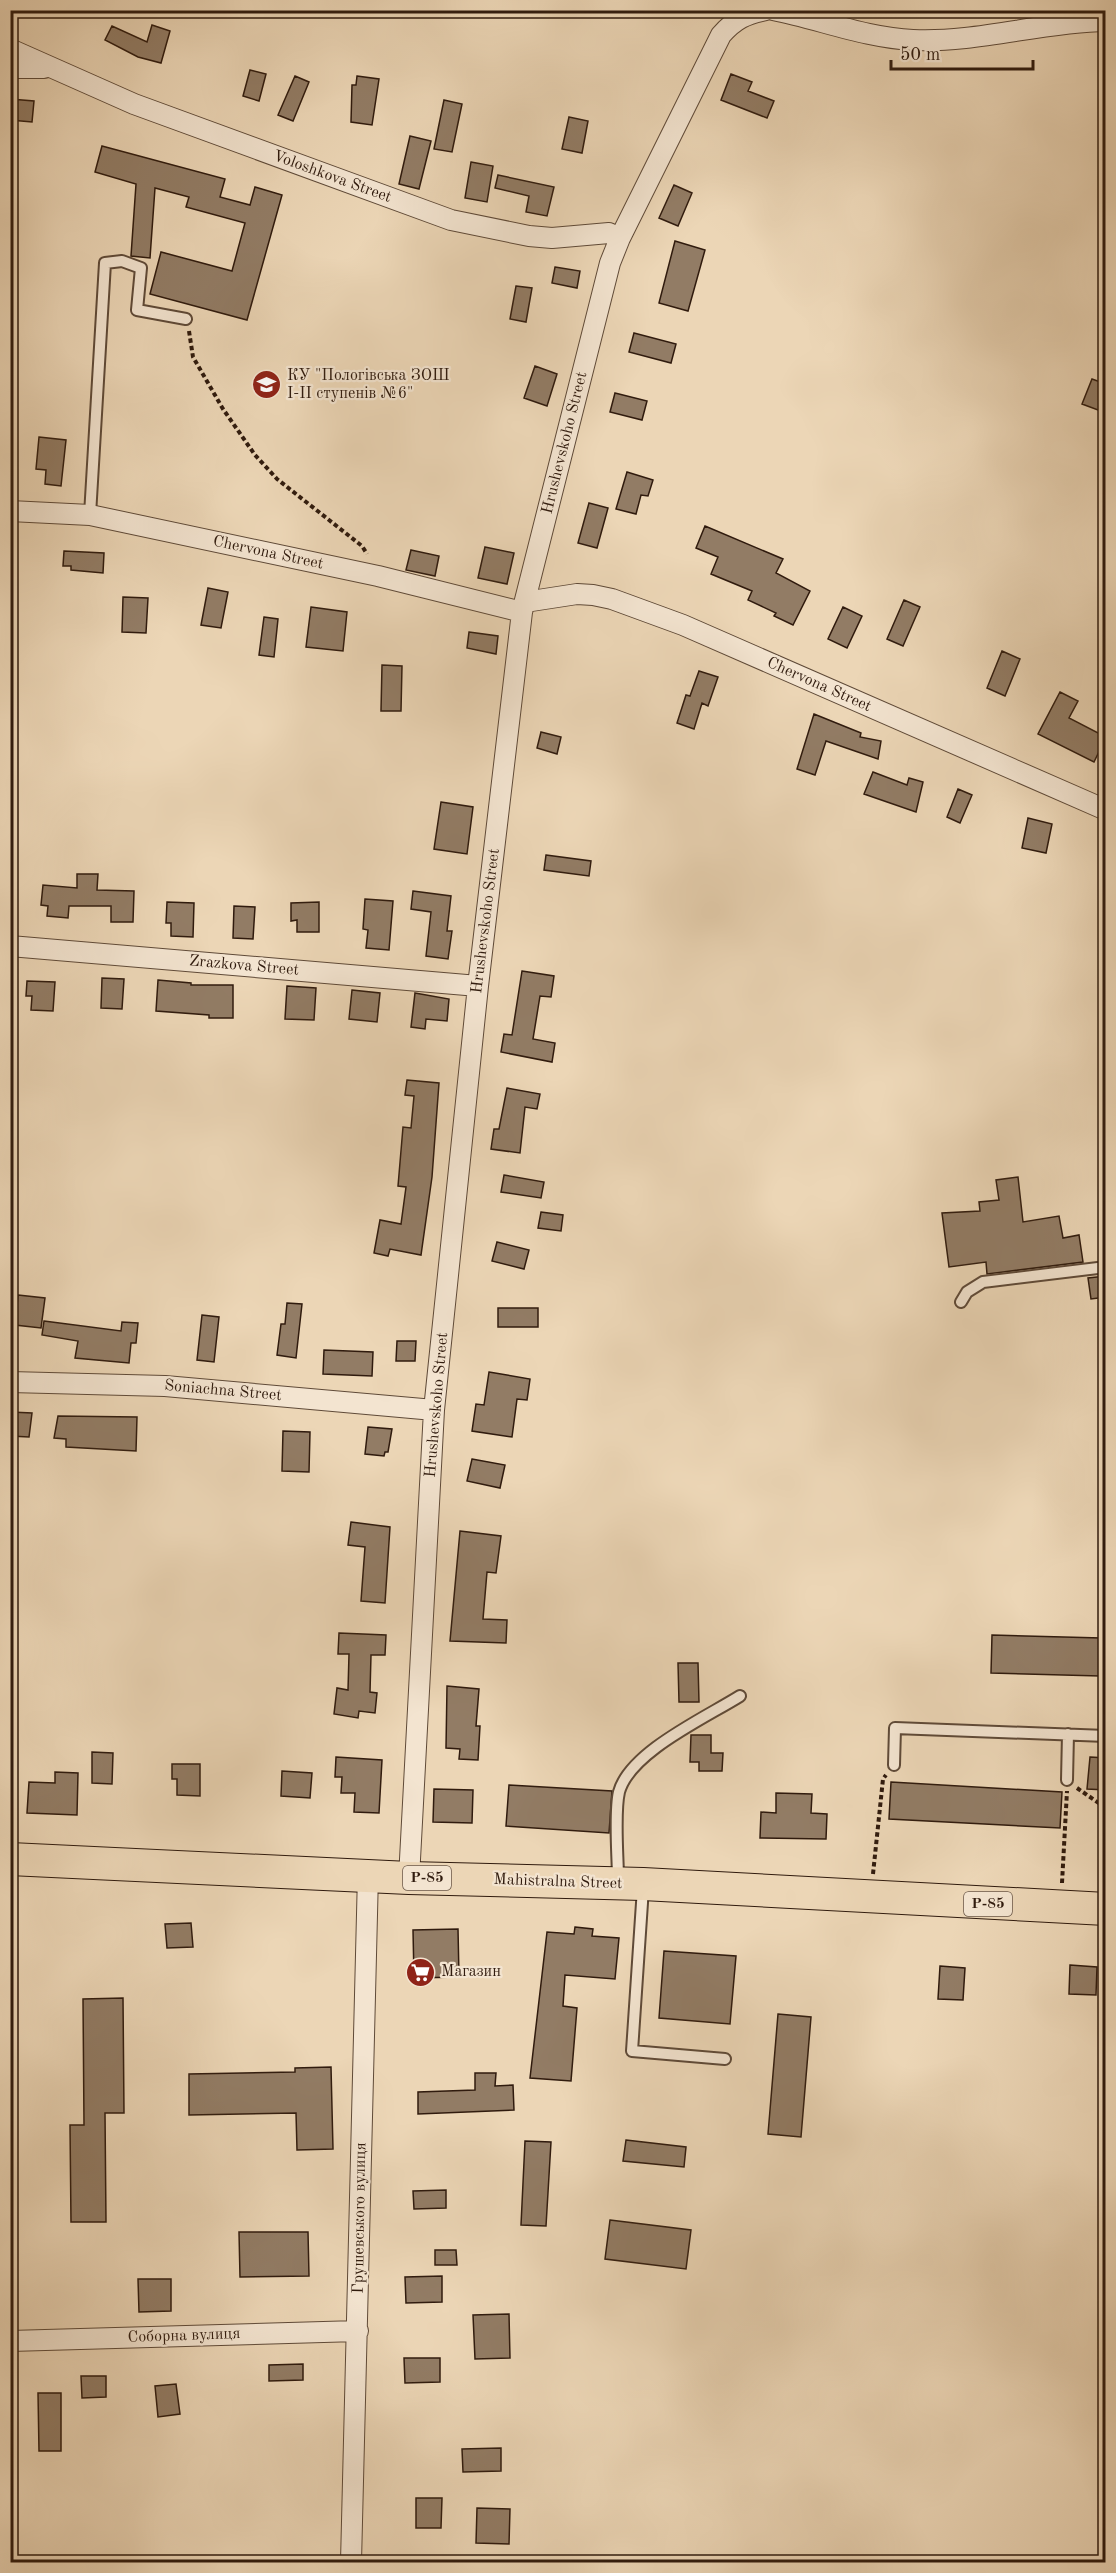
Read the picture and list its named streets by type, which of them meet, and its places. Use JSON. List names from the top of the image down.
{
  "streets": {
    "main road": ["Р-85", "Mahistralna Street"],
    "street": [
      "Voloshkova Street",
      "Hrushevskoho Street",
      "Chervona Street",
      "Zrazkova Street",
      "Soniachna Street",
      "Грушевського вулиця",
      "Соборна вулиця"
    ]
  },
  "crossings": [
    ["Voloshkova Street", "Hrushevskoho Street"],
    ["Hrushevskoho Street", "Chervona Street"],
    ["Hrushevskoho Street", "Zrazkova Street"],
    ["Hrushevskoho Street", "Soniachna Street"],
    ["Hrushevskoho Street", "Mahistralna Street"],
    ["Mahistralna Street", "Грушевського вулиця"],
    ["Грушевського вулиця", "Соборна вулиця"]
  ],
  "places": {
    "school or university": ["КУ \"Пологівська ЗОШ І-ІІ ступенів №6\""],
    "supermarket": ["Магазин"]
  },
  "scale_bar": "50 m"
}
